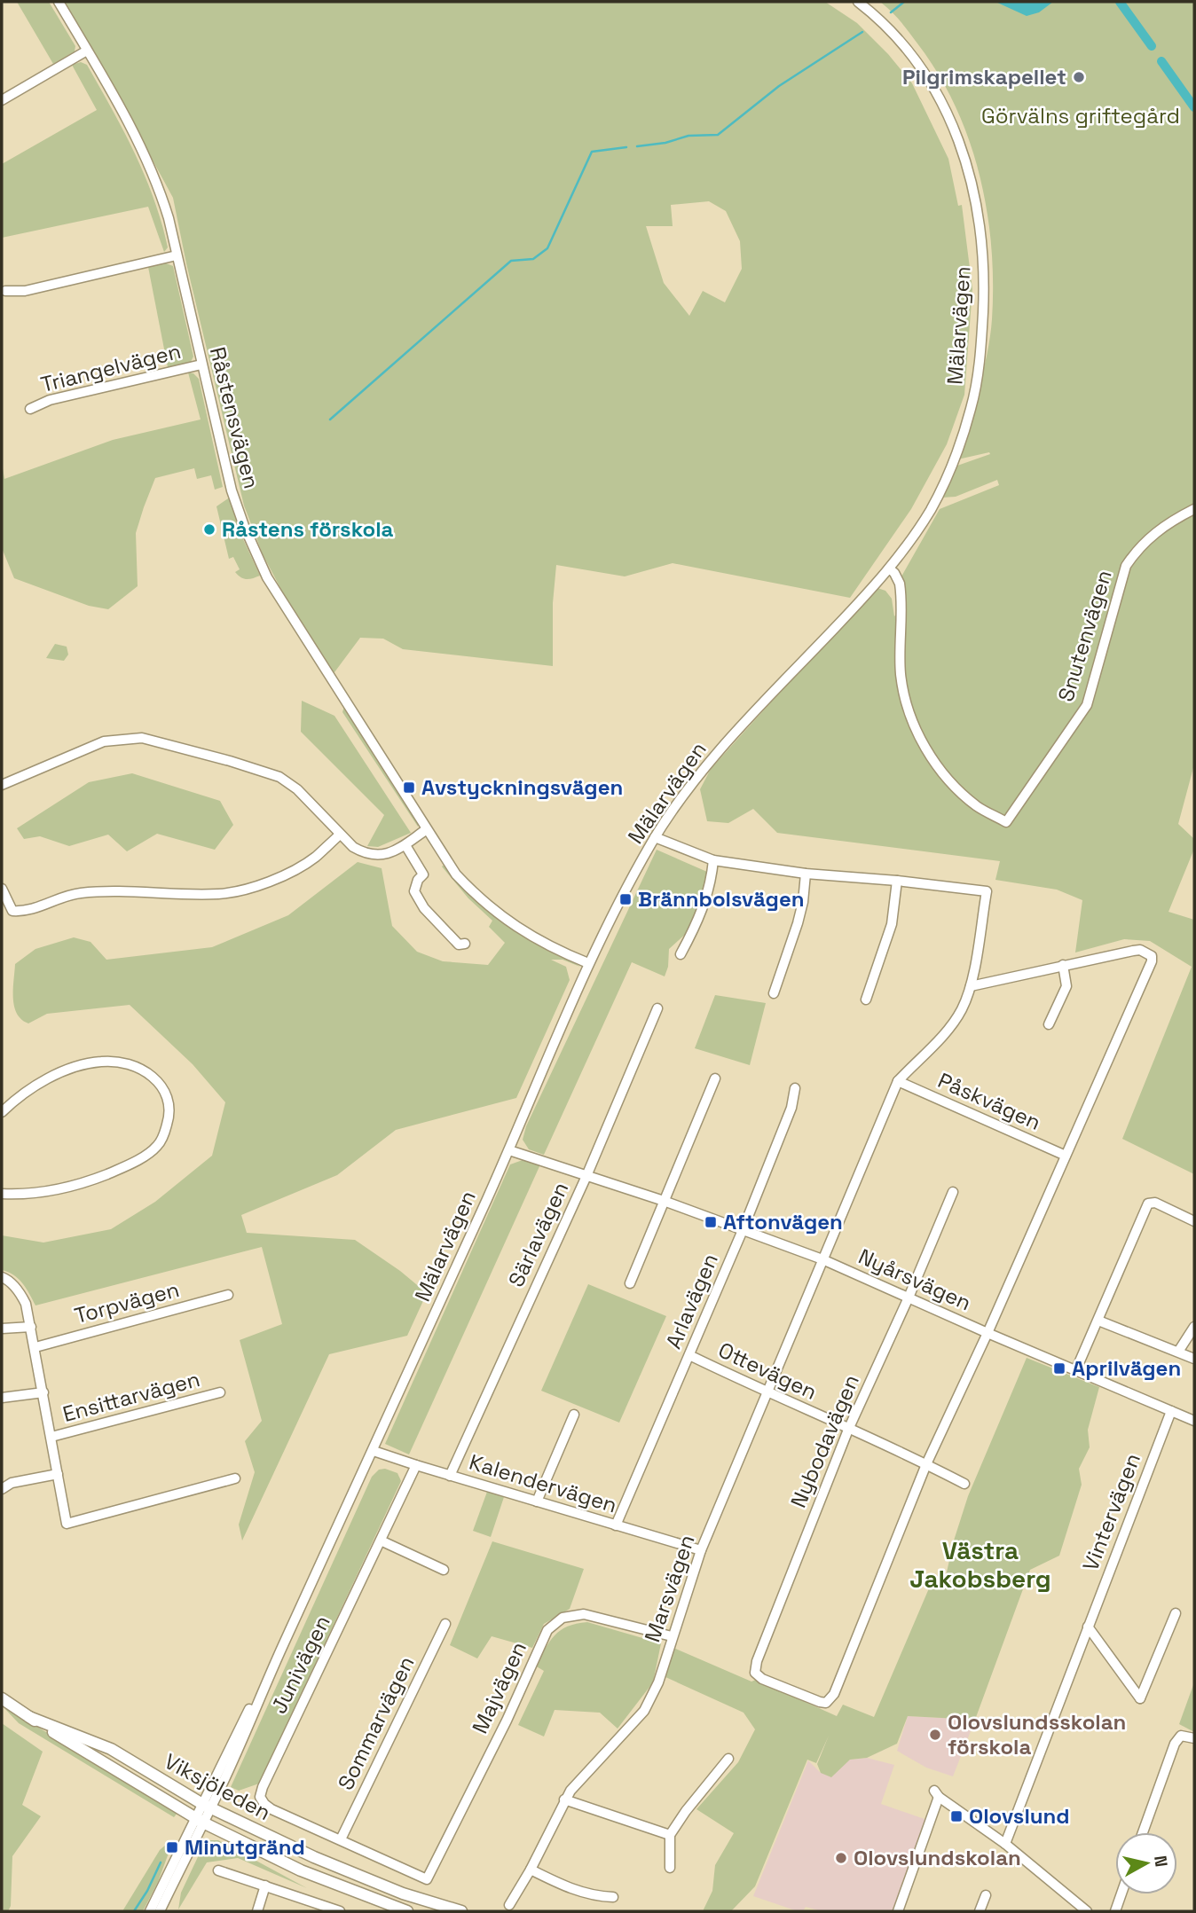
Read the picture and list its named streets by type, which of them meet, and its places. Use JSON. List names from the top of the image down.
{
  "streets": {
    "main road": ["Viksjöleden"],
    "street": [
      "Mälarvägen",
      "Triangelvägen",
      "Råstensvägen",
      "Snutenvägen",
      "Påskvägen",
      "Särlavägen",
      "Nyårsvägen",
      "Arlavägen",
      "Torpvägen",
      "Ottevägen",
      "Ensittarvägen",
      "Nybodavägen",
      "Kalendervägen",
      "Vintervägen",
      "Marsvägen",
      "Junivägen",
      "Majvägen",
      "Sommarvägen"
    ]
  },
  "crossings": [
    ["Mälarvägen", "Råstensvägen"],
    ["Mälarvägen", "Snutenvägen"],
    ["Mälarvägen", "Nyårsvägen"],
    ["Mälarvägen", "Kalendervägen"],
    ["Mälarvägen", "Viksjöleden"],
    ["Triangelvägen", "Råstensvägen"],
    ["Påskvägen", "Marsvägen"],
    ["Särlavägen", "Nyårsvägen"],
    ["Särlavägen", "Kalendervägen"],
    ["Nyårsvägen", "Arlavägen"],
    ["Nyårsvägen", "Nybodavägen"],
    ["Nyårsvägen", "Vintervägen"],
    ["Nyårsvägen", "Marsvägen"],
    ["Arlavägen", "Ottevägen"],
    ["Arlavägen", "Kalendervägen"],
    ["Ottevägen", "Nybodavägen"],
    ["Ottevägen", "Marsvägen"],
    ["Kalendervägen", "Marsvägen"],
    ["Kalendervägen", "Junivägen"],
    ["Marsvägen", "Majvägen"],
    ["Junivägen", "Majvägen"],
    ["Junivägen", "Sommarvägen"],
    ["Majvägen", "Sommarvägen"]
  ],
  "districts": ["Västra Jakobsberg"],
  "parks": ["Görvälns griftegård"],
  "places": {
    "other": [
      "Pilgrimskapellet",
      "Råstens förskola",
      "Olovslundsskolan förskola",
      "Olovslundskolan"
    ],
    "transit": [
      "Avstyckningsvägen",
      "Brännbolsvägen",
      "Aftonvägen",
      "Aprilvägen",
      "Olovslund",
      "Minutgränd"
    ]
  },
  "north": "right"
}
